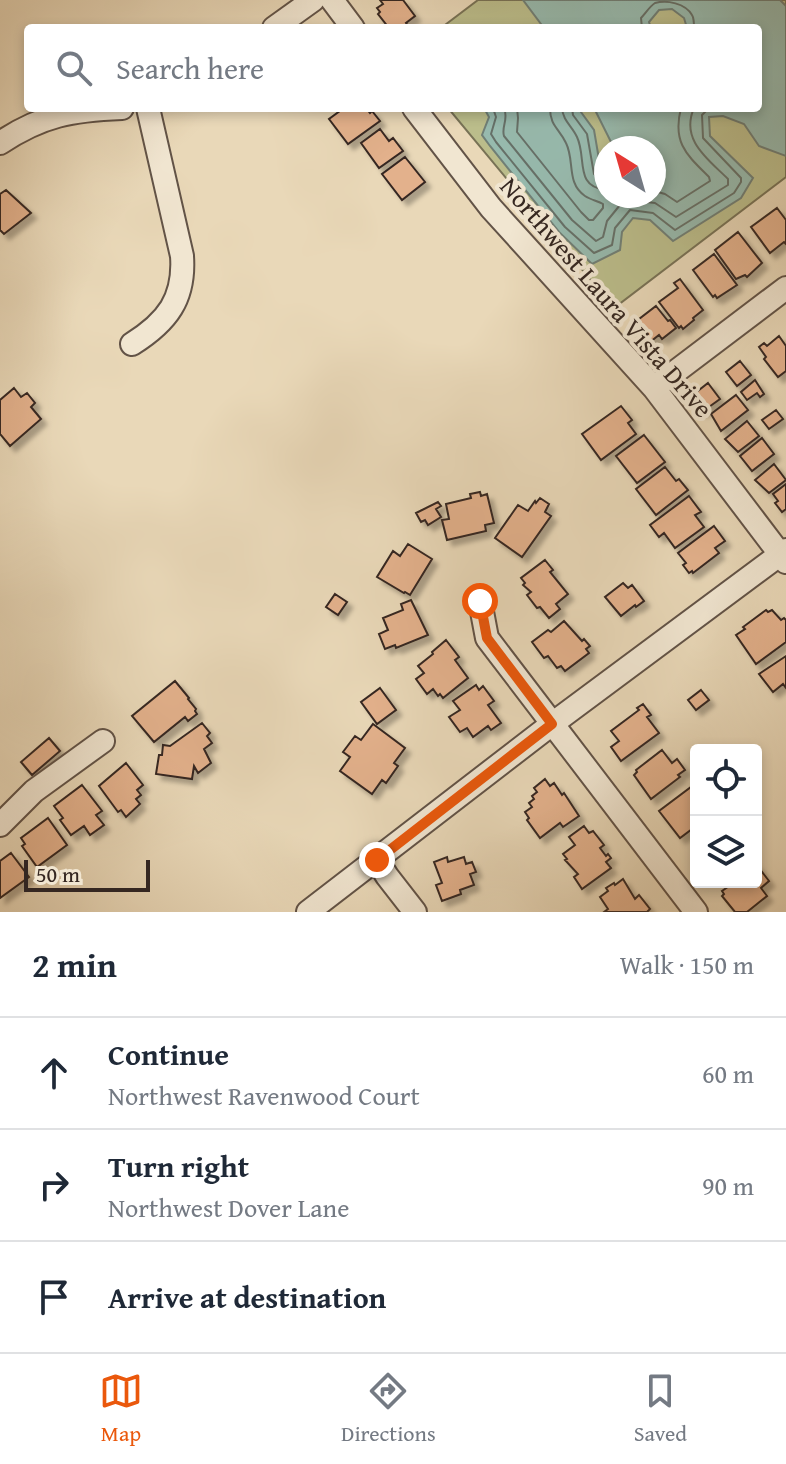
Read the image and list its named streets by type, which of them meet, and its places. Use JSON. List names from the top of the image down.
{
  "streets": {
    "street": ["Northwest Laura Vista Drive"]
  },
  "scale_bar": "50 m",
  "north": "top left",
  "page": {
    "search": "Search here",
    "scale": "50 m",
    "heading": ["2 min", "Walk · 150 m"],
    "list": [
      ["Continue", "Northwest Ravenwood Court", "60 m"],
      ["Turn right", "Northwest Dover Lane", "90 m"],
      "Arrive at destination"
    ],
    "nav": ["Map", "Directions", "Saved"]
  }
}
